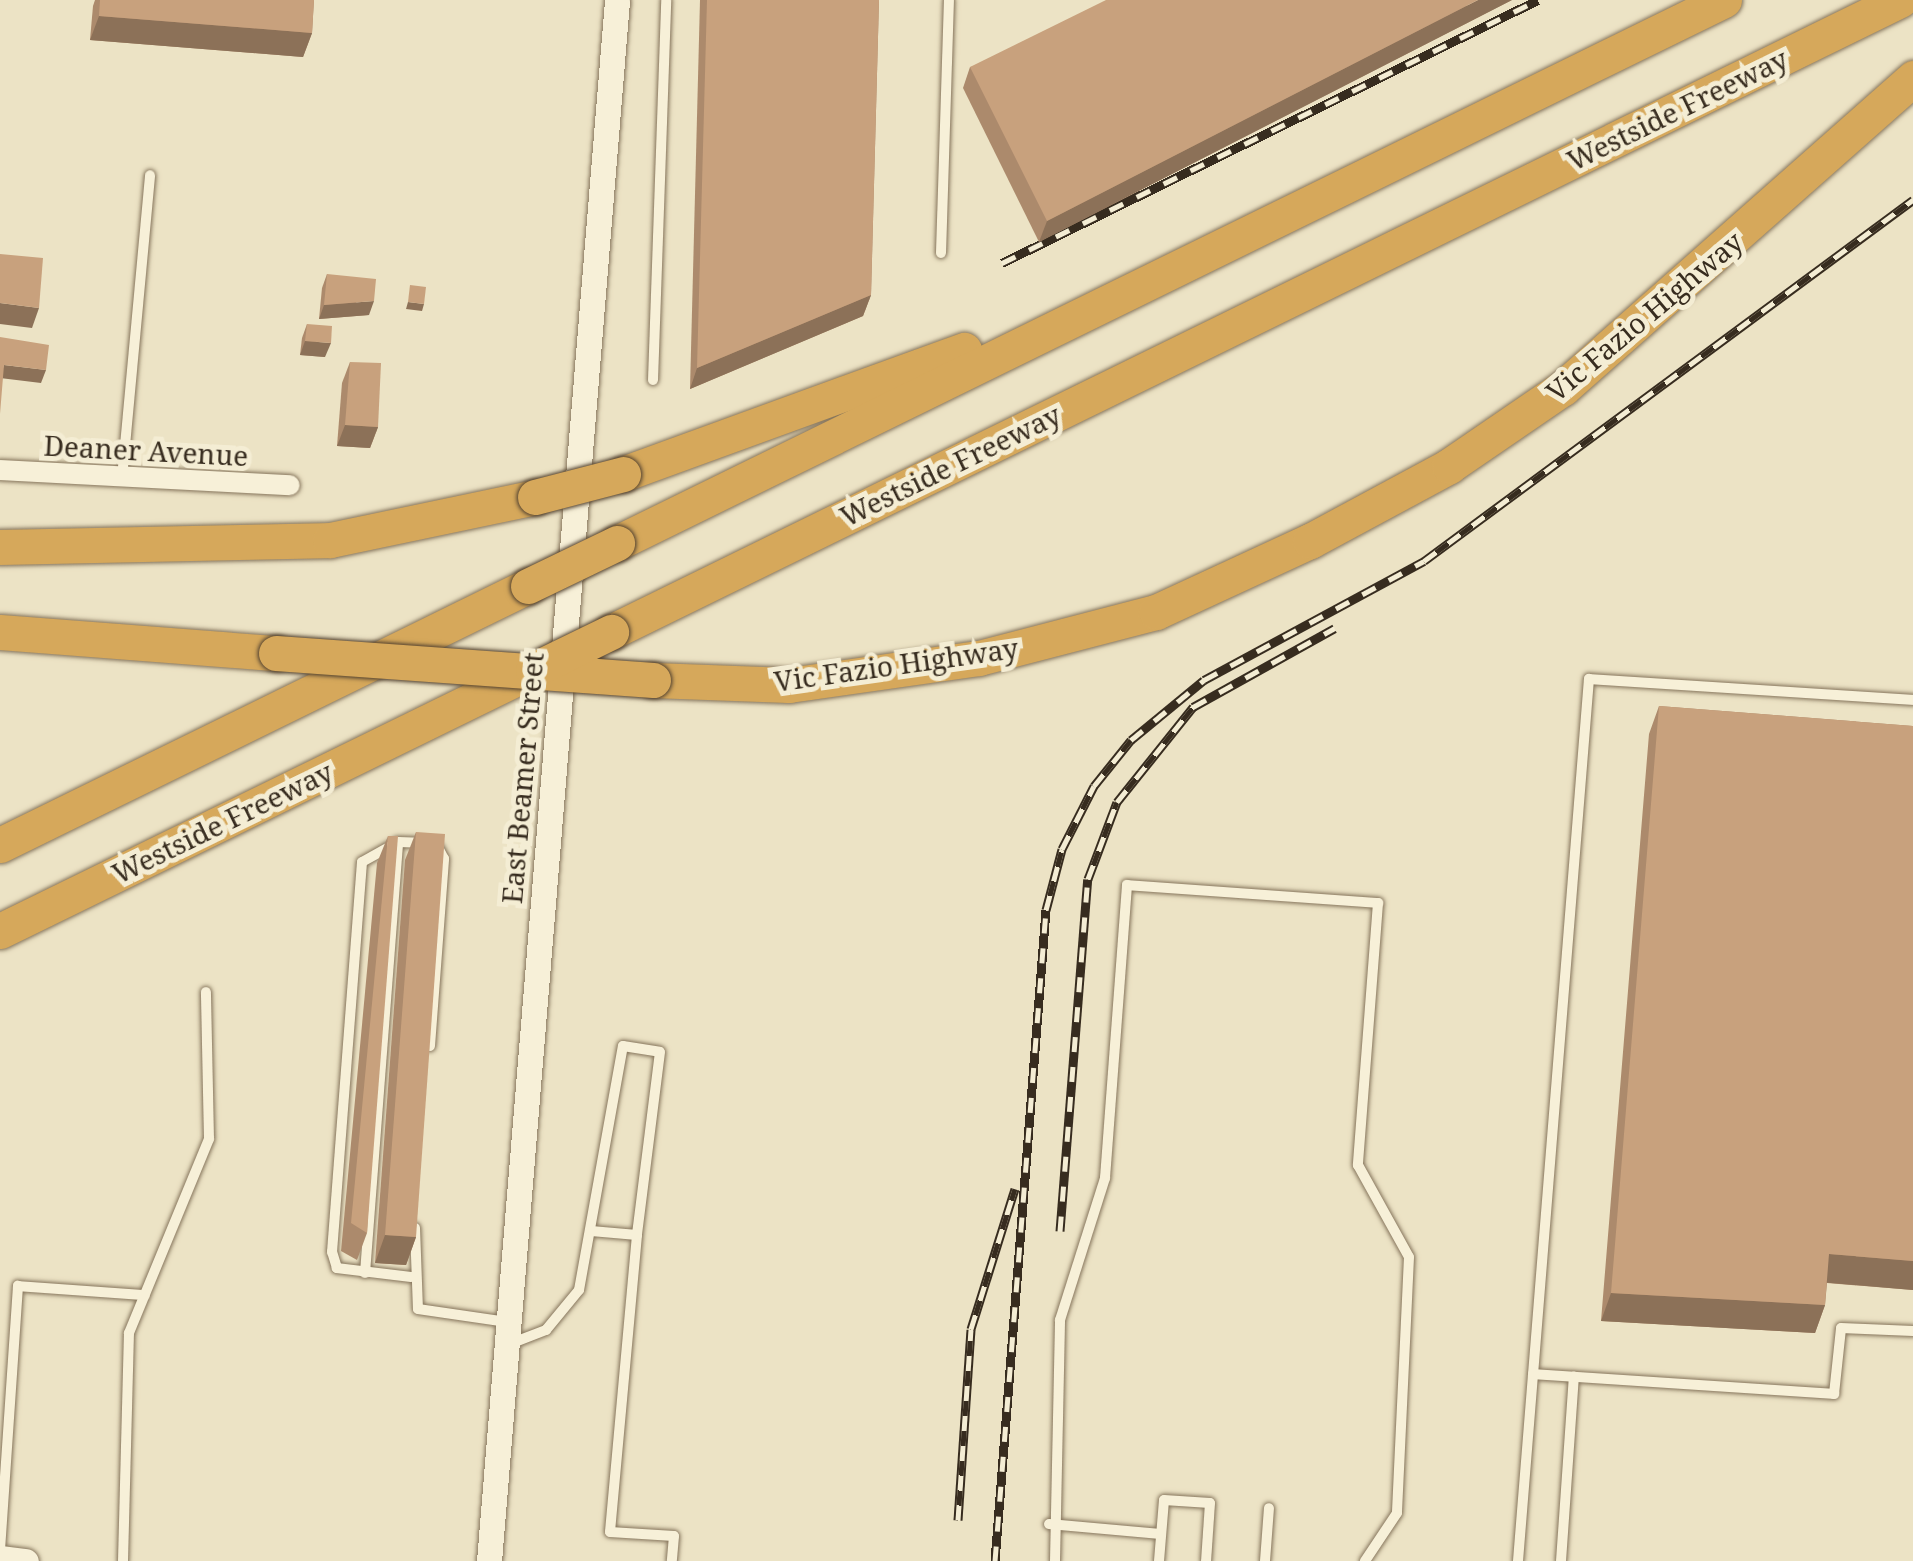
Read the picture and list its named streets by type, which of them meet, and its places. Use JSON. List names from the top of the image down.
{
  "streets": {
    "highway": ["Westside Freeway", "Vic Fazio Highway"],
    "street": ["Deaner Avenue", "East Beamer Street"]
  }
}
